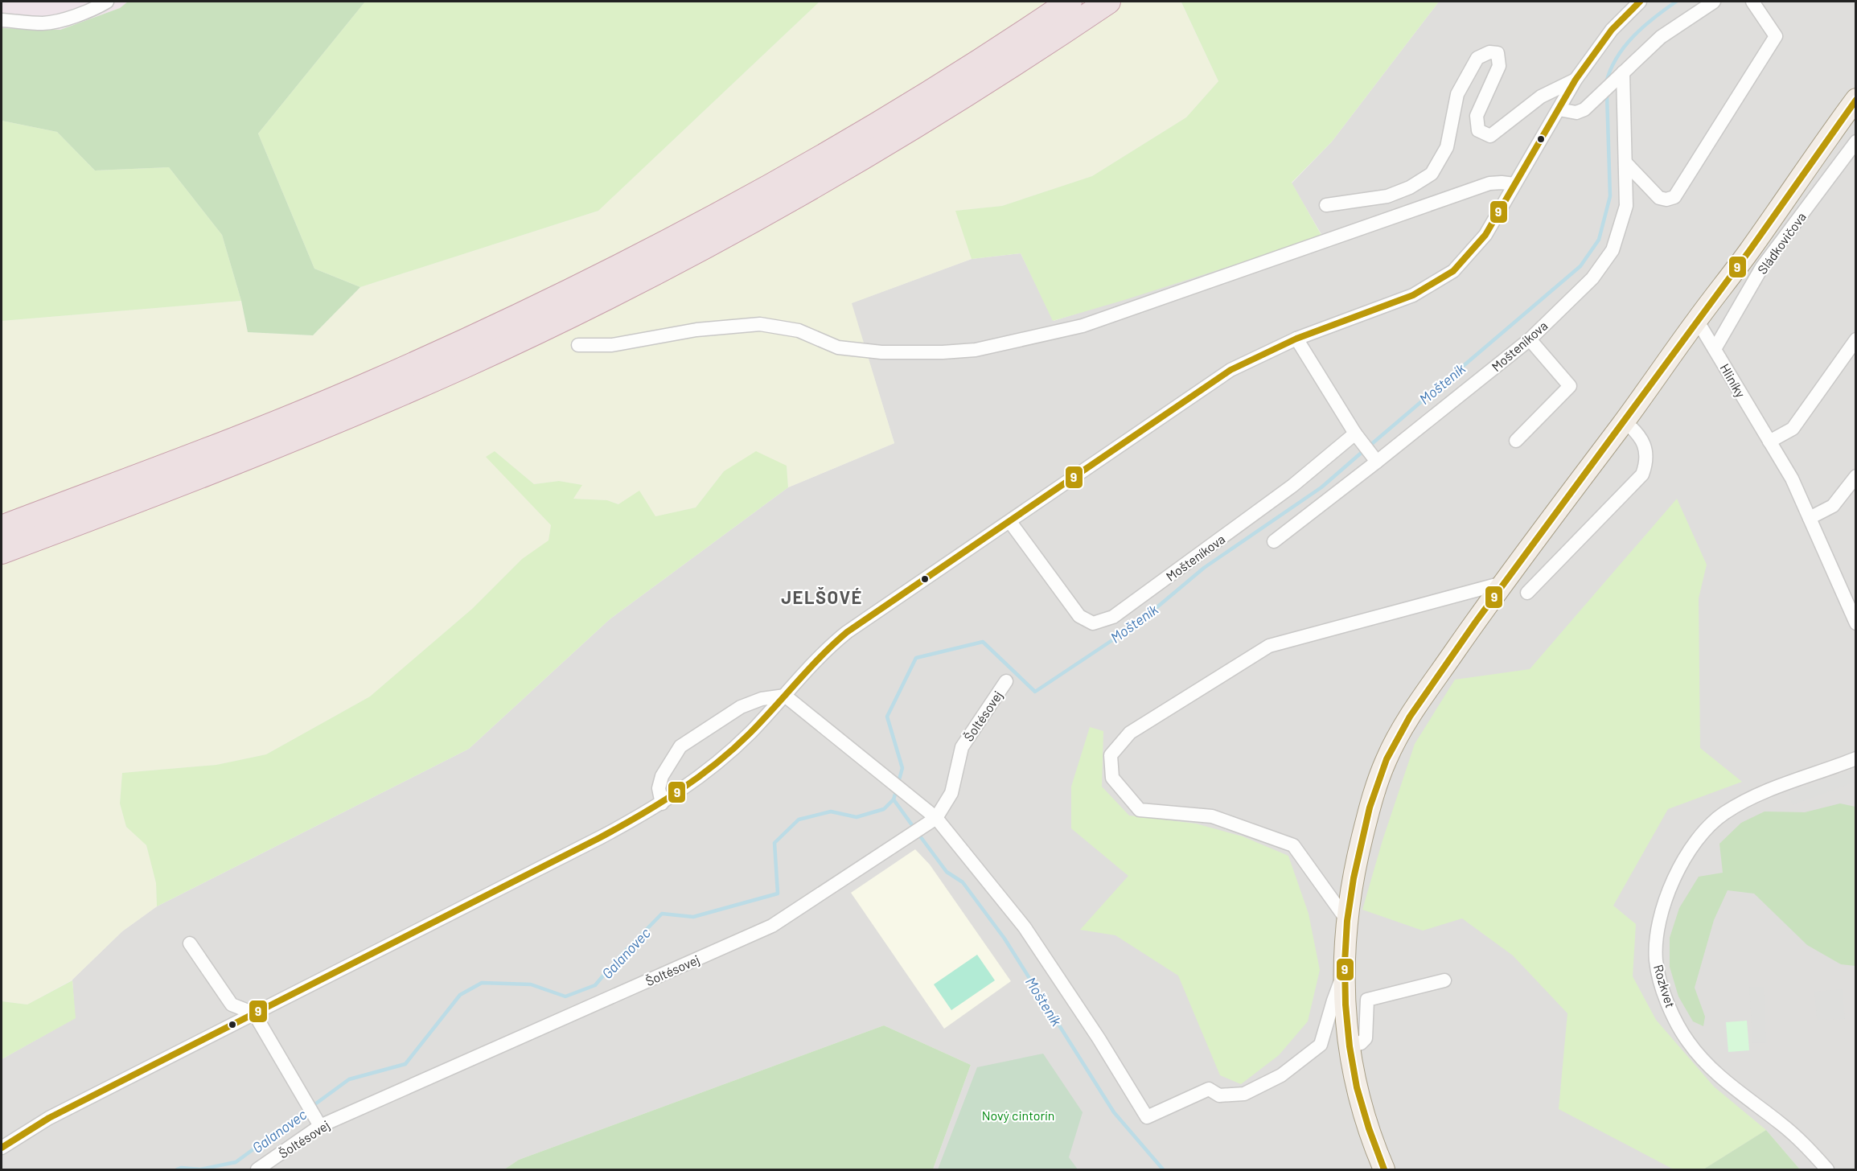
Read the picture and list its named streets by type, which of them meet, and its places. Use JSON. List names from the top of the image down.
{
  "streets": {
    "main road": ["Sládkovičova"],
    "street": [
      "Mošteníkova",
      "Hliníky",
      "Šoltésovej",
      "Rozkvet"
    ]
  },
  "crossings": [
    ["Sládkovičova", "Hliníky"]
  ],
  "districts": ["JELŠOVÉ"],
  "water": ["Mošteník", "Galanovec"],
  "parks": ["Nový cintorín"],
  "lines": ["transit line 9"]
}
